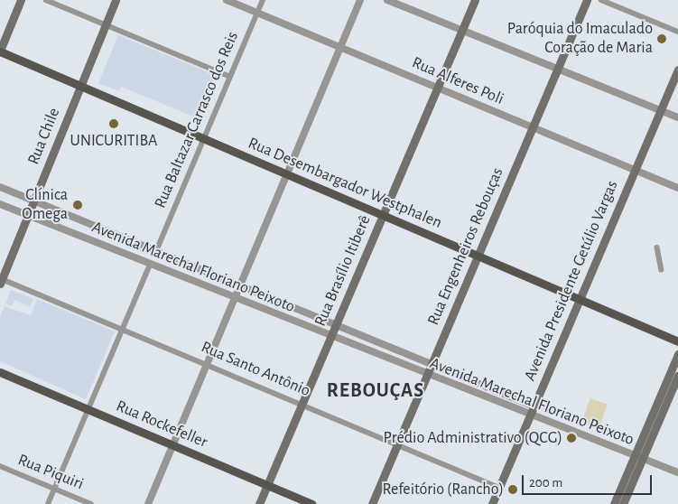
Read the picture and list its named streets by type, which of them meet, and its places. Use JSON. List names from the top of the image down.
{
  "streets": {
    "main road": [
      "Rua Chile",
      "Rua Desembargador Westphalen",
      "Rua Engenheiros Rebouças",
      "Rua Brasílio Itiberê",
      "Avenida Presidente Getúlio Vargas",
      "Rua Rockefeller"
    ],
    "street": [
      "Rua Alferes Poli",
      "Rua Baltazar Carrasco dos Reis",
      "Avenida Marechal Floriano Peixoto",
      "Rua Santo Antônio",
      "Rua Piquiri"
    ]
  },
  "crossings": [
    ["Rua Alferes Poli", "Rua Baltazar Carrasco dos Reis"],
    ["Rua Alferes Poli", "Rua Engenheiros Rebouças"],
    ["Rua Alferes Poli", "Rua Brasílio Itiberê"],
    ["Rua Alferes Poli", "Avenida Presidente Getúlio Vargas"],
    ["Rua Baltazar Carrasco dos Reis", "Rua Desembargador Westphalen"],
    ["Rua Baltazar Carrasco dos Reis", "Avenida Marechal Floriano Peixoto"],
    ["Rua Chile", "Rua Desembargador Westphalen"],
    ["Rua Chile", "Avenida Marechal Floriano Peixoto"],
    ["Rua Chile", "Rua Santo Antônio"],
    ["Rua Desembargador Westphalen", "Rua Engenheiros Rebouças"],
    ["Rua Desembargador Westphalen", "Rua Brasílio Itiberê"],
    ["Rua Desembargador Westphalen", "Avenida Presidente Getúlio Vargas"],
    ["Rua Engenheiros Rebouças", "Avenida Marechal Floriano Peixoto"],
    ["Rua Engenheiros Rebouças", "Rua Santo Antônio"],
    ["Avenida Marechal Floriano Peixoto", "Rua Brasílio Itiberê"],
    ["Avenida Marechal Floriano Peixoto", "Avenida Presidente Getúlio Vargas"],
    ["Rua Brasílio Itiberê", "Rua Santo Antônio"],
    ["Rua Brasílio Itiberê", "Rua Rockefeller"],
    ["Avenida Presidente Getúlio Vargas", "Rua Santo Antônio"]
  ],
  "districts": ["REBOUÇAS"],
  "places": [
    "Paróquia do Imaculado Coração de Maria",
    "UNICURITIBA",
    "Clínica Omega",
    "Prédio Administrativo (QCG)",
    "Refeitório (Rancho)"
  ],
  "scale_bar": "200 m"
}
